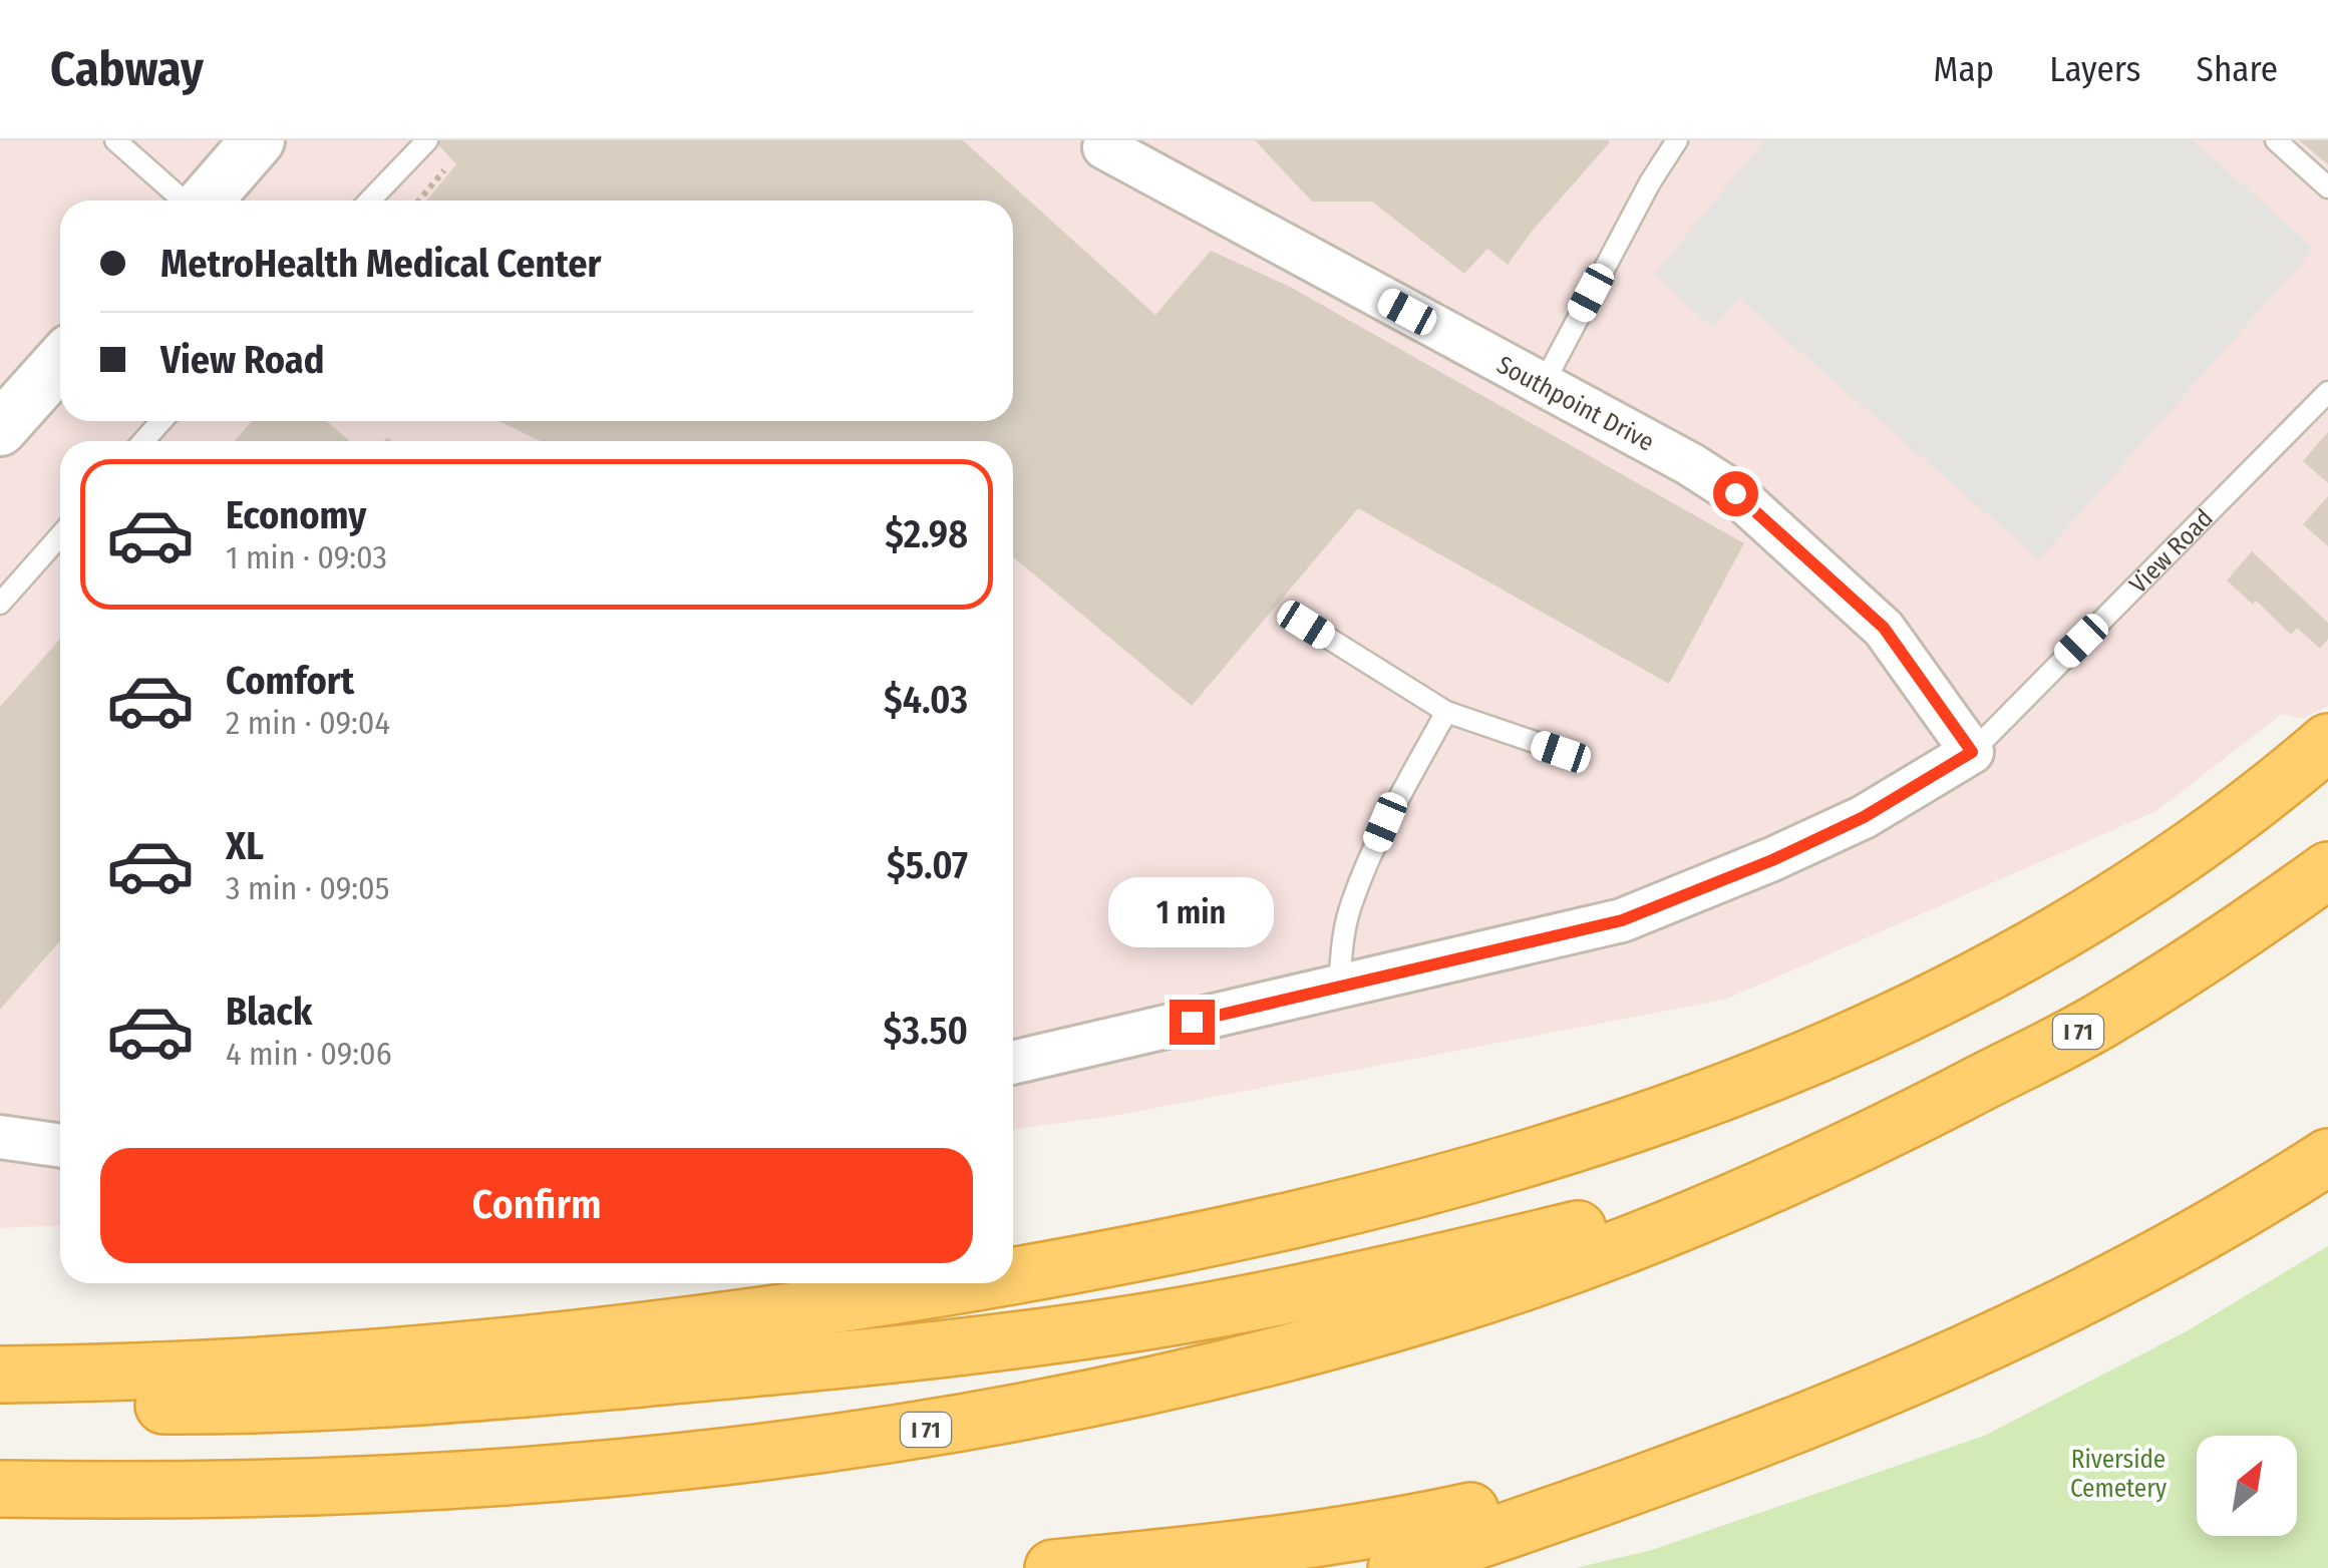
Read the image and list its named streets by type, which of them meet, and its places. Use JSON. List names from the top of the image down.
{
  "streets": {
    "highway": ["I 71"],
    "street": ["Southpoint Drive", "View Road"]
  },
  "crossings": [
    ["Southpoint Drive", "View Road"]
  ],
  "parks": ["Riverside Cemetery"],
  "north": "top right",
  "page": {
    "header": "Cabway",
    "nav": ["Map", "Layers", "Share"],
    "banner": ["MetroHealth Medical Center", "View Road"],
    "list": [
      {
        "name": "Economy",
        "note": "1 min · 09:03",
        "value": "$2.98"
      },
      {
        "name": "Comfort",
        "note": "2 min · 09:04",
        "value": "$4.03"
      },
      {
        "name": "XL",
        "note": "3 min · 09:05",
        "value": "$5.07"
      },
      {
        "name": "Black",
        "note": "4 min · 09:06",
        "value": "$3.50"
      }
    ],
    "bubble": "1 min",
    "buttons": "Confirm"
  }
}
